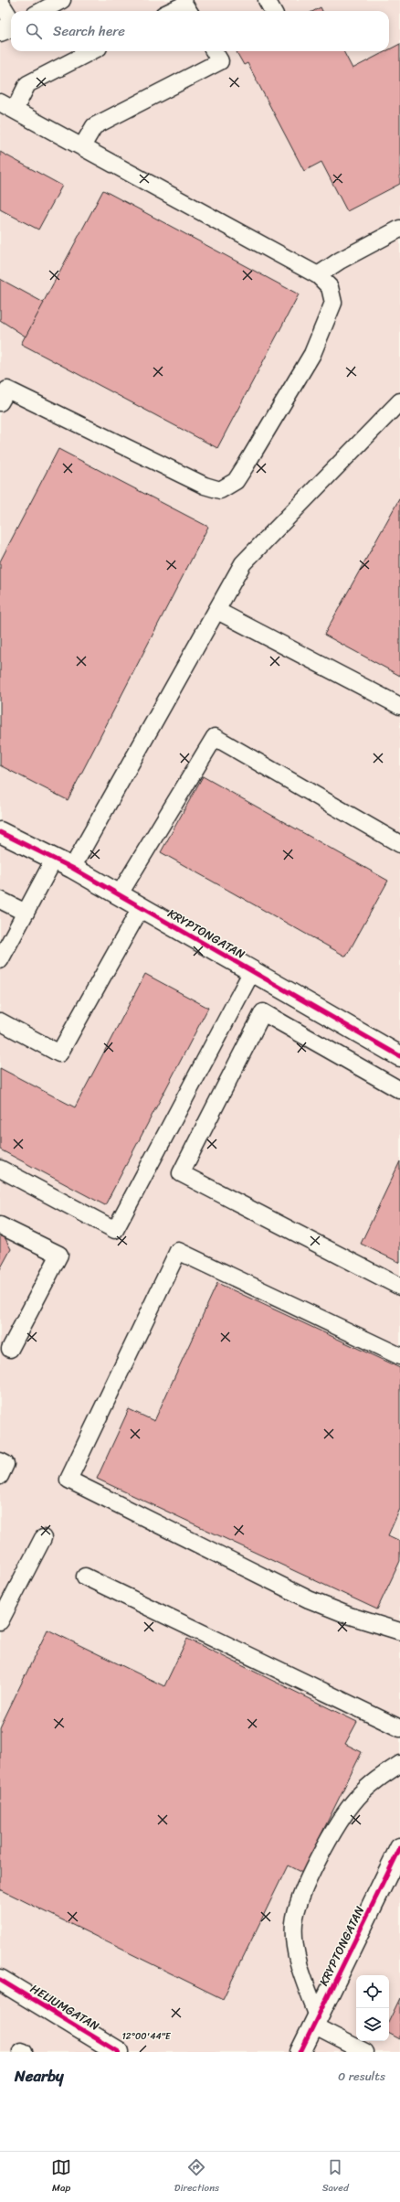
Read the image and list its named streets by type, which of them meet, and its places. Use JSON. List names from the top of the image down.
{
  "streets": {
    "street": ["KRYPTONGATAN", "HELIUMGATAN"]
  },
  "page": {
    "search": "Search here",
    "heading": ["Nearby", "0 results"],
    "nav": ["Map", "Directions", "Saved"]
  },
  "coordinates": ["12°00'44\"E"]
}
